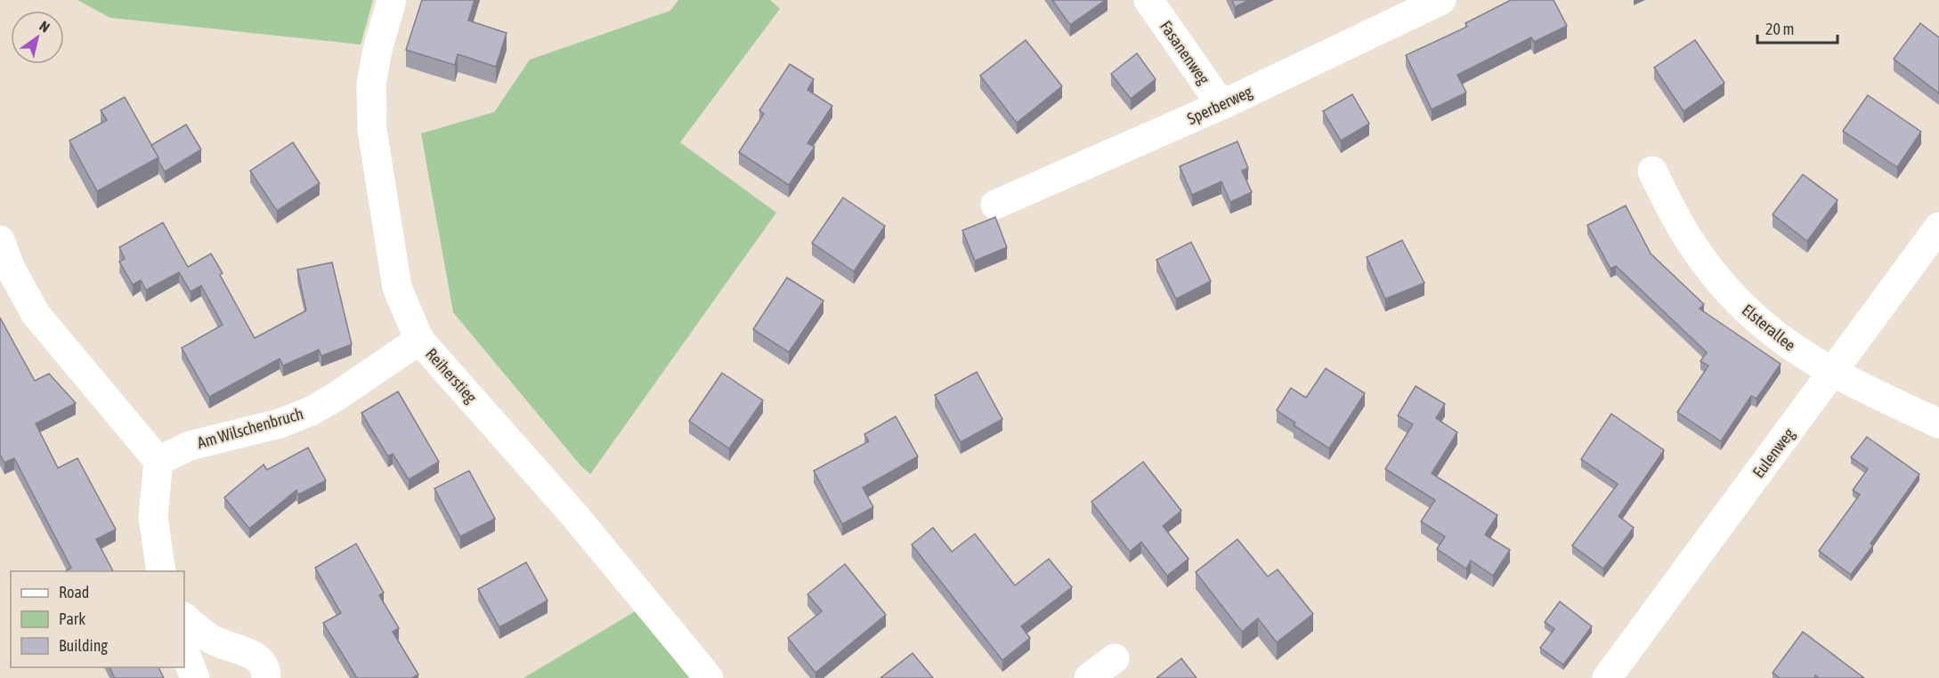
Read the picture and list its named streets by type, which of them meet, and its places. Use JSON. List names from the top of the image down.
{
  "streets": {
    "street": [
      "Fasanenweg",
      "Sperberweg",
      "Elsterallee",
      "Reiherstieg",
      "Am Wilschenbruch",
      "Eulenweg"
    ]
  },
  "crossings": [
    ["Fasanenweg", "Sperberweg"],
    ["Elsterallee", "Eulenweg"],
    ["Reiherstieg", "Am Wilschenbruch"]
  ],
  "legend": ["Road", "Park", "Building"],
  "scale_bar": "20 m",
  "north": "top right"
}
